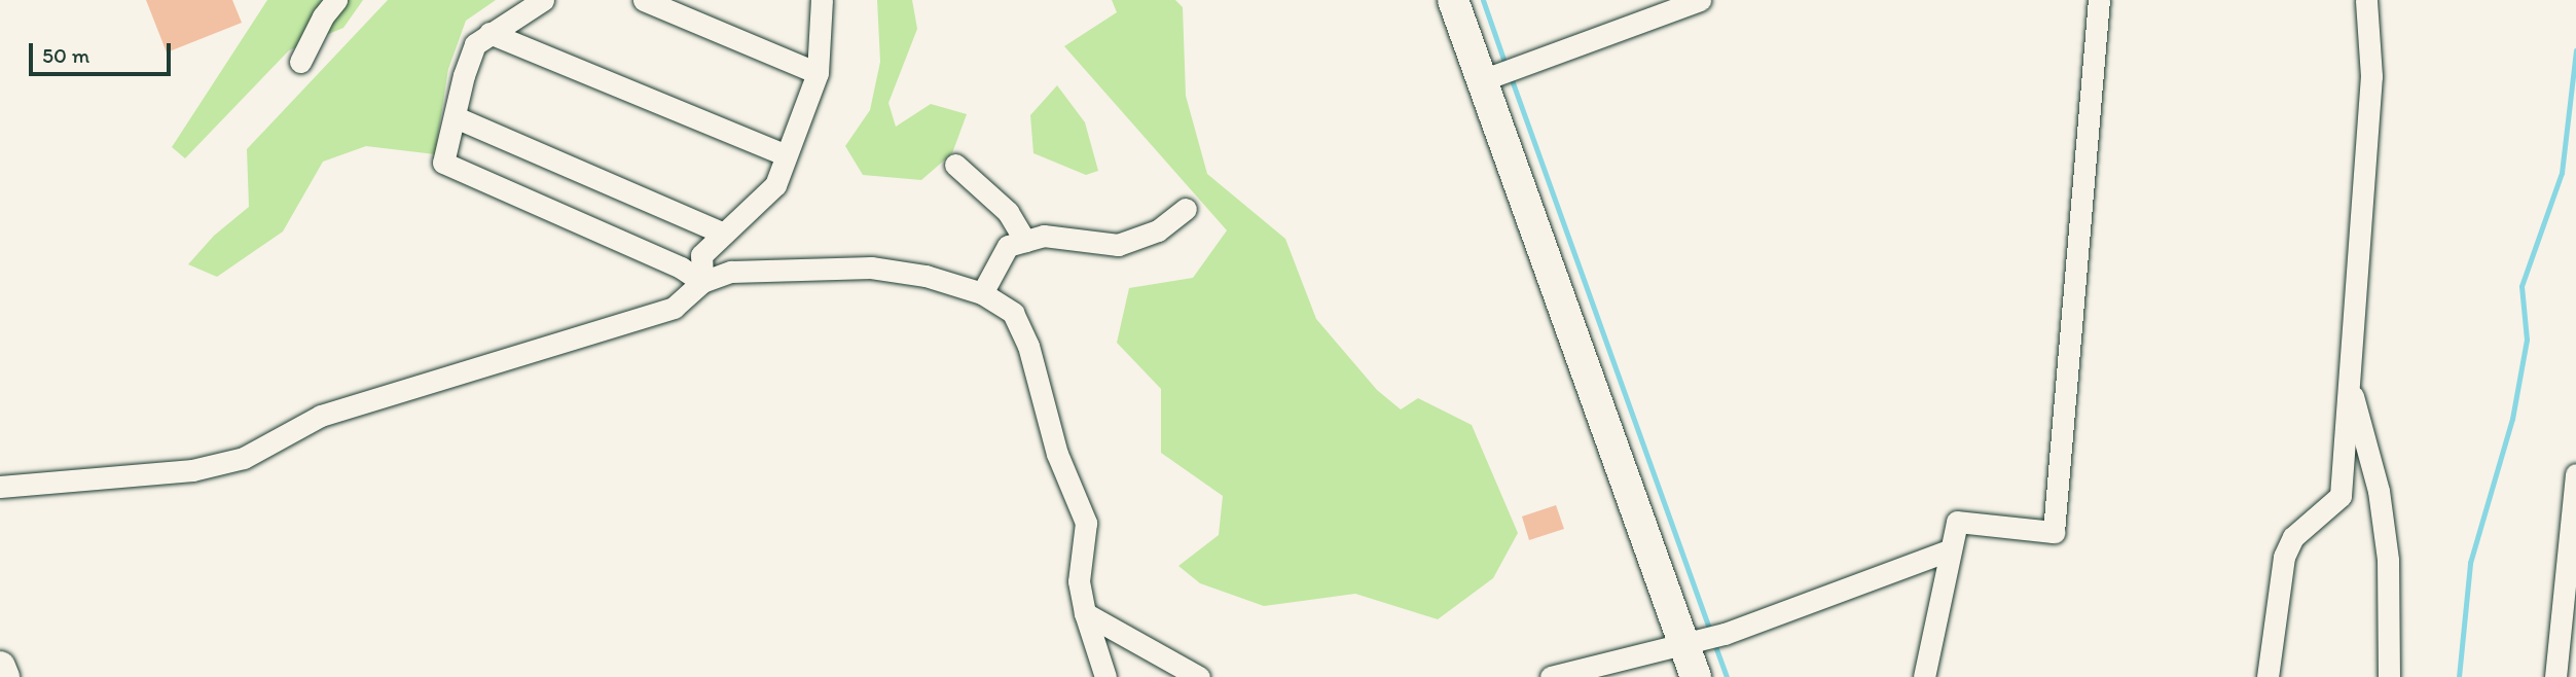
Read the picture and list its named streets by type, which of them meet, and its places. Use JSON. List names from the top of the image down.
{
  "scale_bar": "50 m"
}
